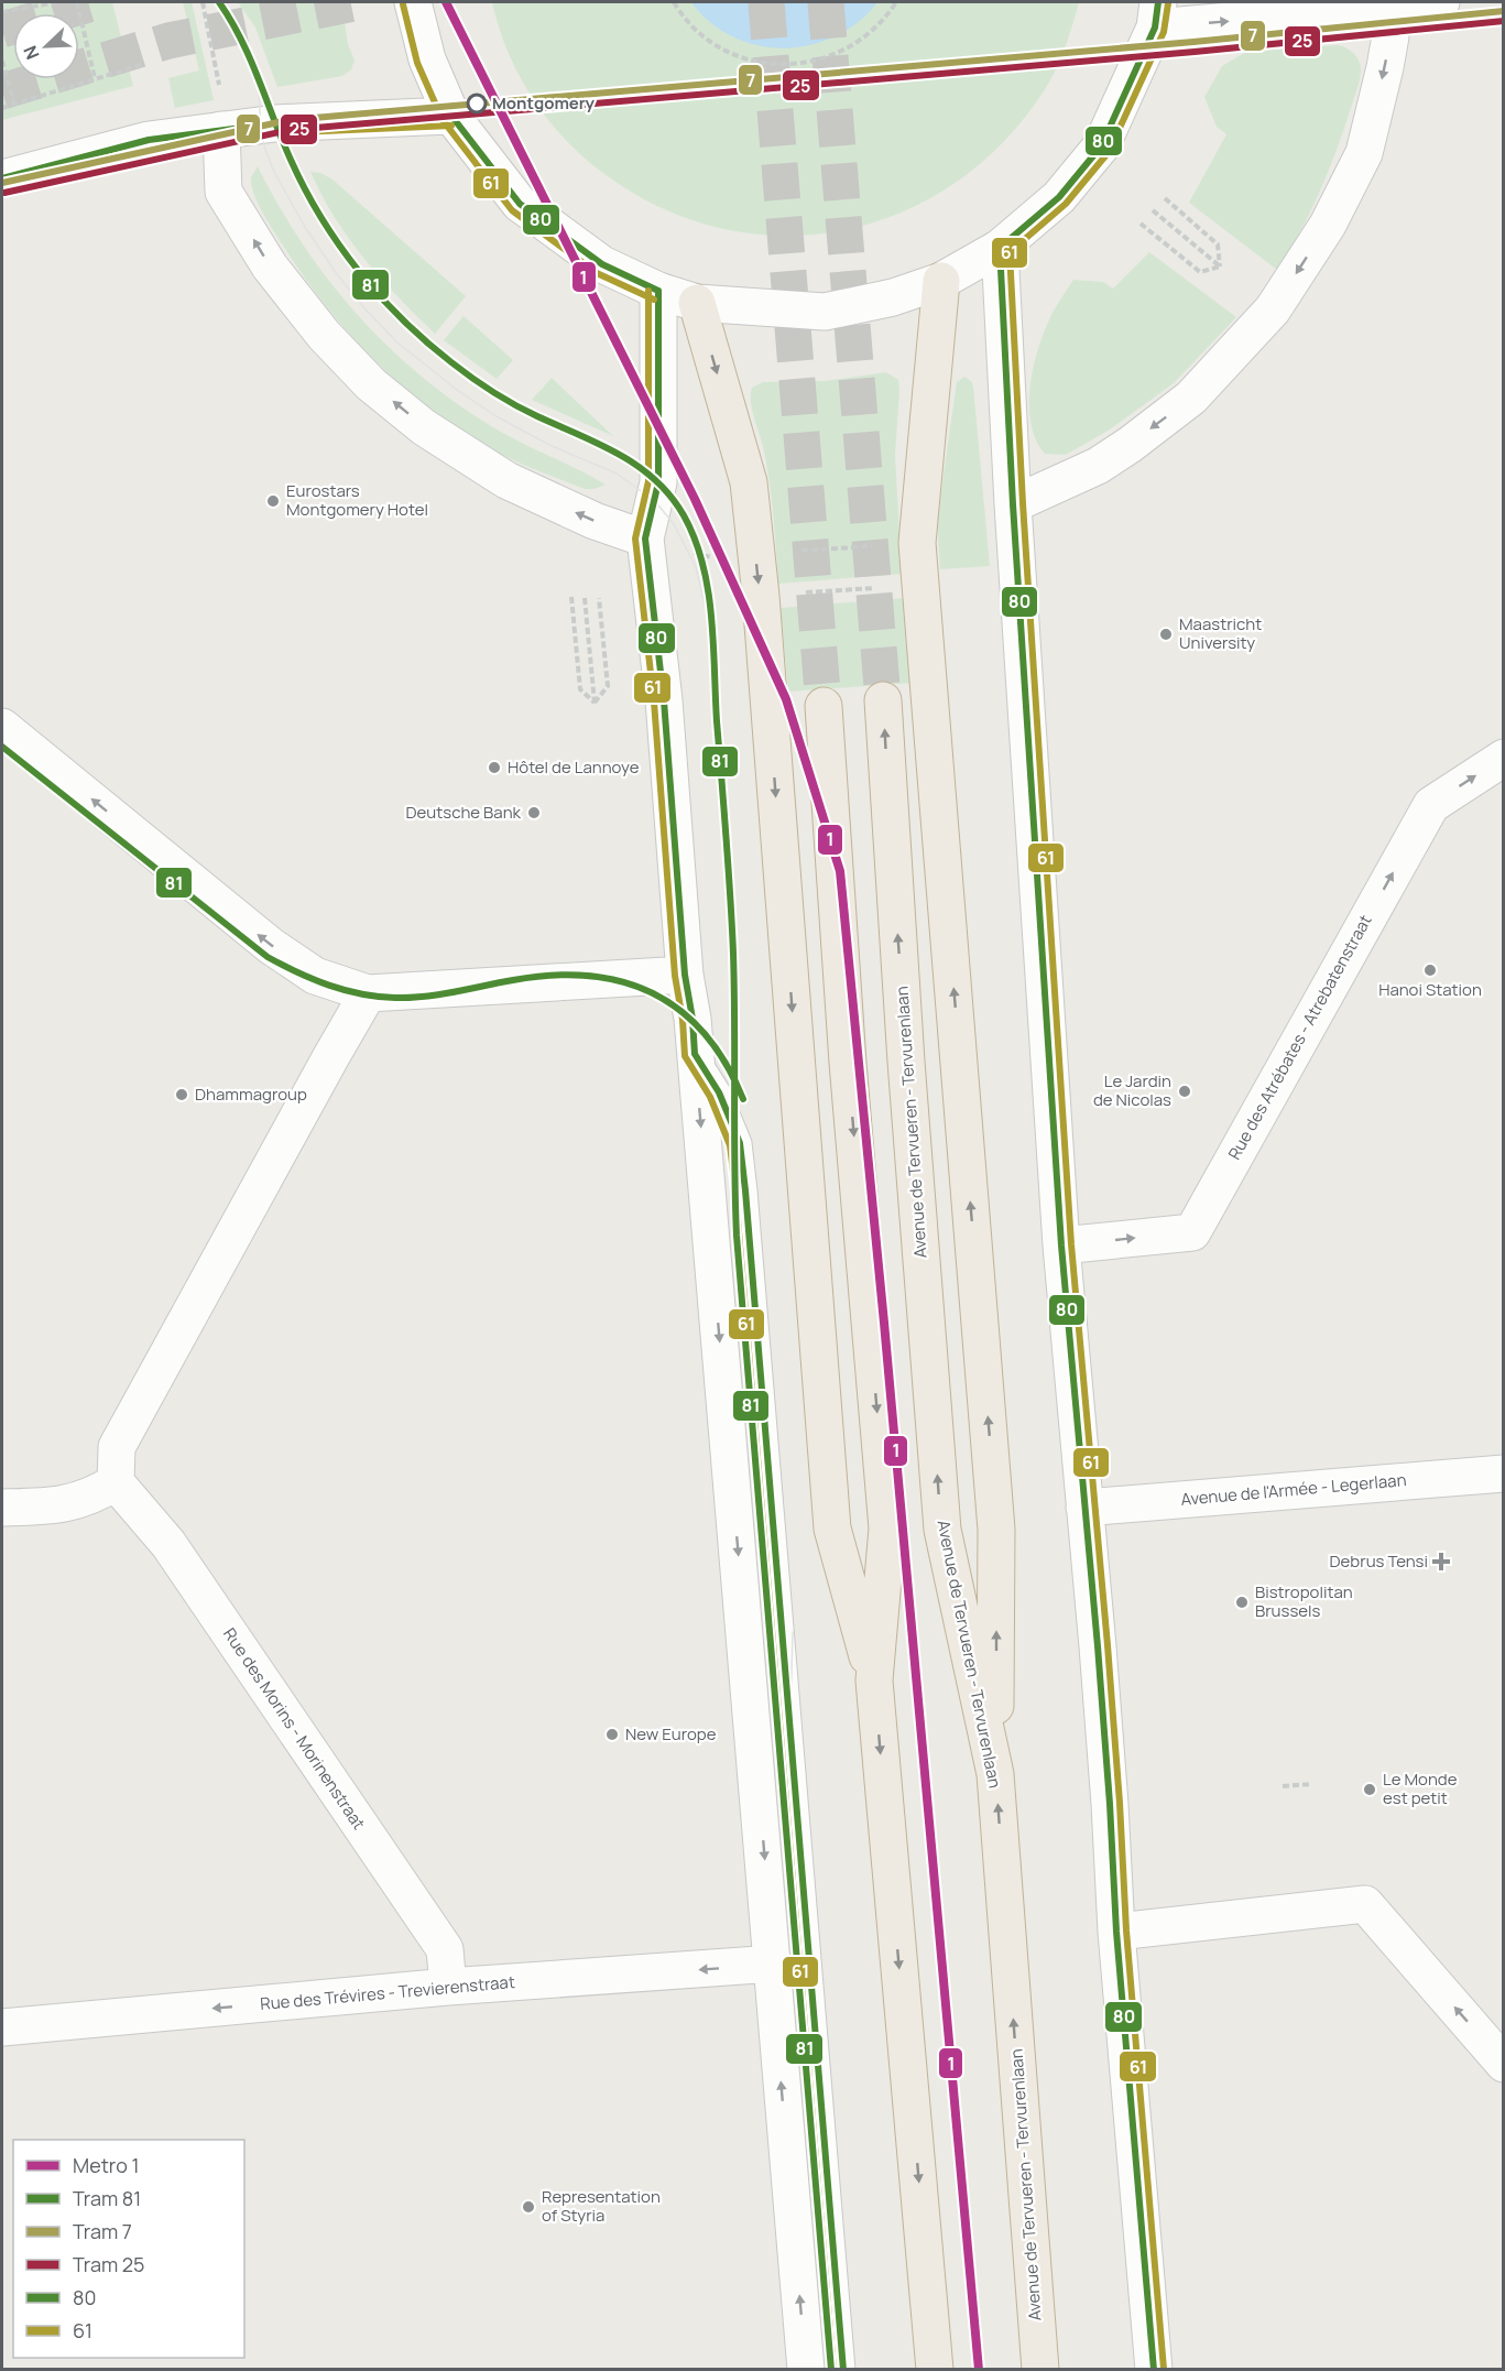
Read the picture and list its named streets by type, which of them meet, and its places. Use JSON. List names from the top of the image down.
{
  "streets": {
    "highway": ["Avenue de Tervueren - Tervurenlaan"],
    "street": [
      "Rue des Atrébates - Atrebatenstraat",
      "Avenue de l'Armée - Legerlaan",
      "Rue des Morins - Morinenstraat",
      "Rue des Trévires - Trevierenstraat"
    ]
  },
  "crossings": [
    ["Rue des Morins - Morinenstraat", "Rue des Trévires - Trevierenstraat"]
  ],
  "one_way": ["Rue des Atrébates - Atrebatenstraat", "Rue des Trévires - Trevierenstraat"],
  "places": {
    "other": [
      "Montgomery",
      "Eurostars Montgomery Hotel",
      "Maastricht University",
      "Hôtel de Lannoye",
      "Deutsche Bank",
      "Hanoi Station",
      "Le Jardin de Nicolas",
      "Dhammagroup",
      "Bistropolitan Brussels",
      "New Europe",
      "Le Monde est petit",
      "Representation of Styria"
    ],
    "health": ["Debrus Tensi"]
  },
  "lines": [
    "metro line 1",
    "tram line 81",
    "transit line 80",
    "transit line 61",
    "tram line 7",
    "tram line 25"
  ],
  "legend": [
    "Metro 1",
    "Tram 81",
    "Tram 7",
    "Tram 25",
    "80",
    "61"
  ],
  "north": "bottom left"
}
